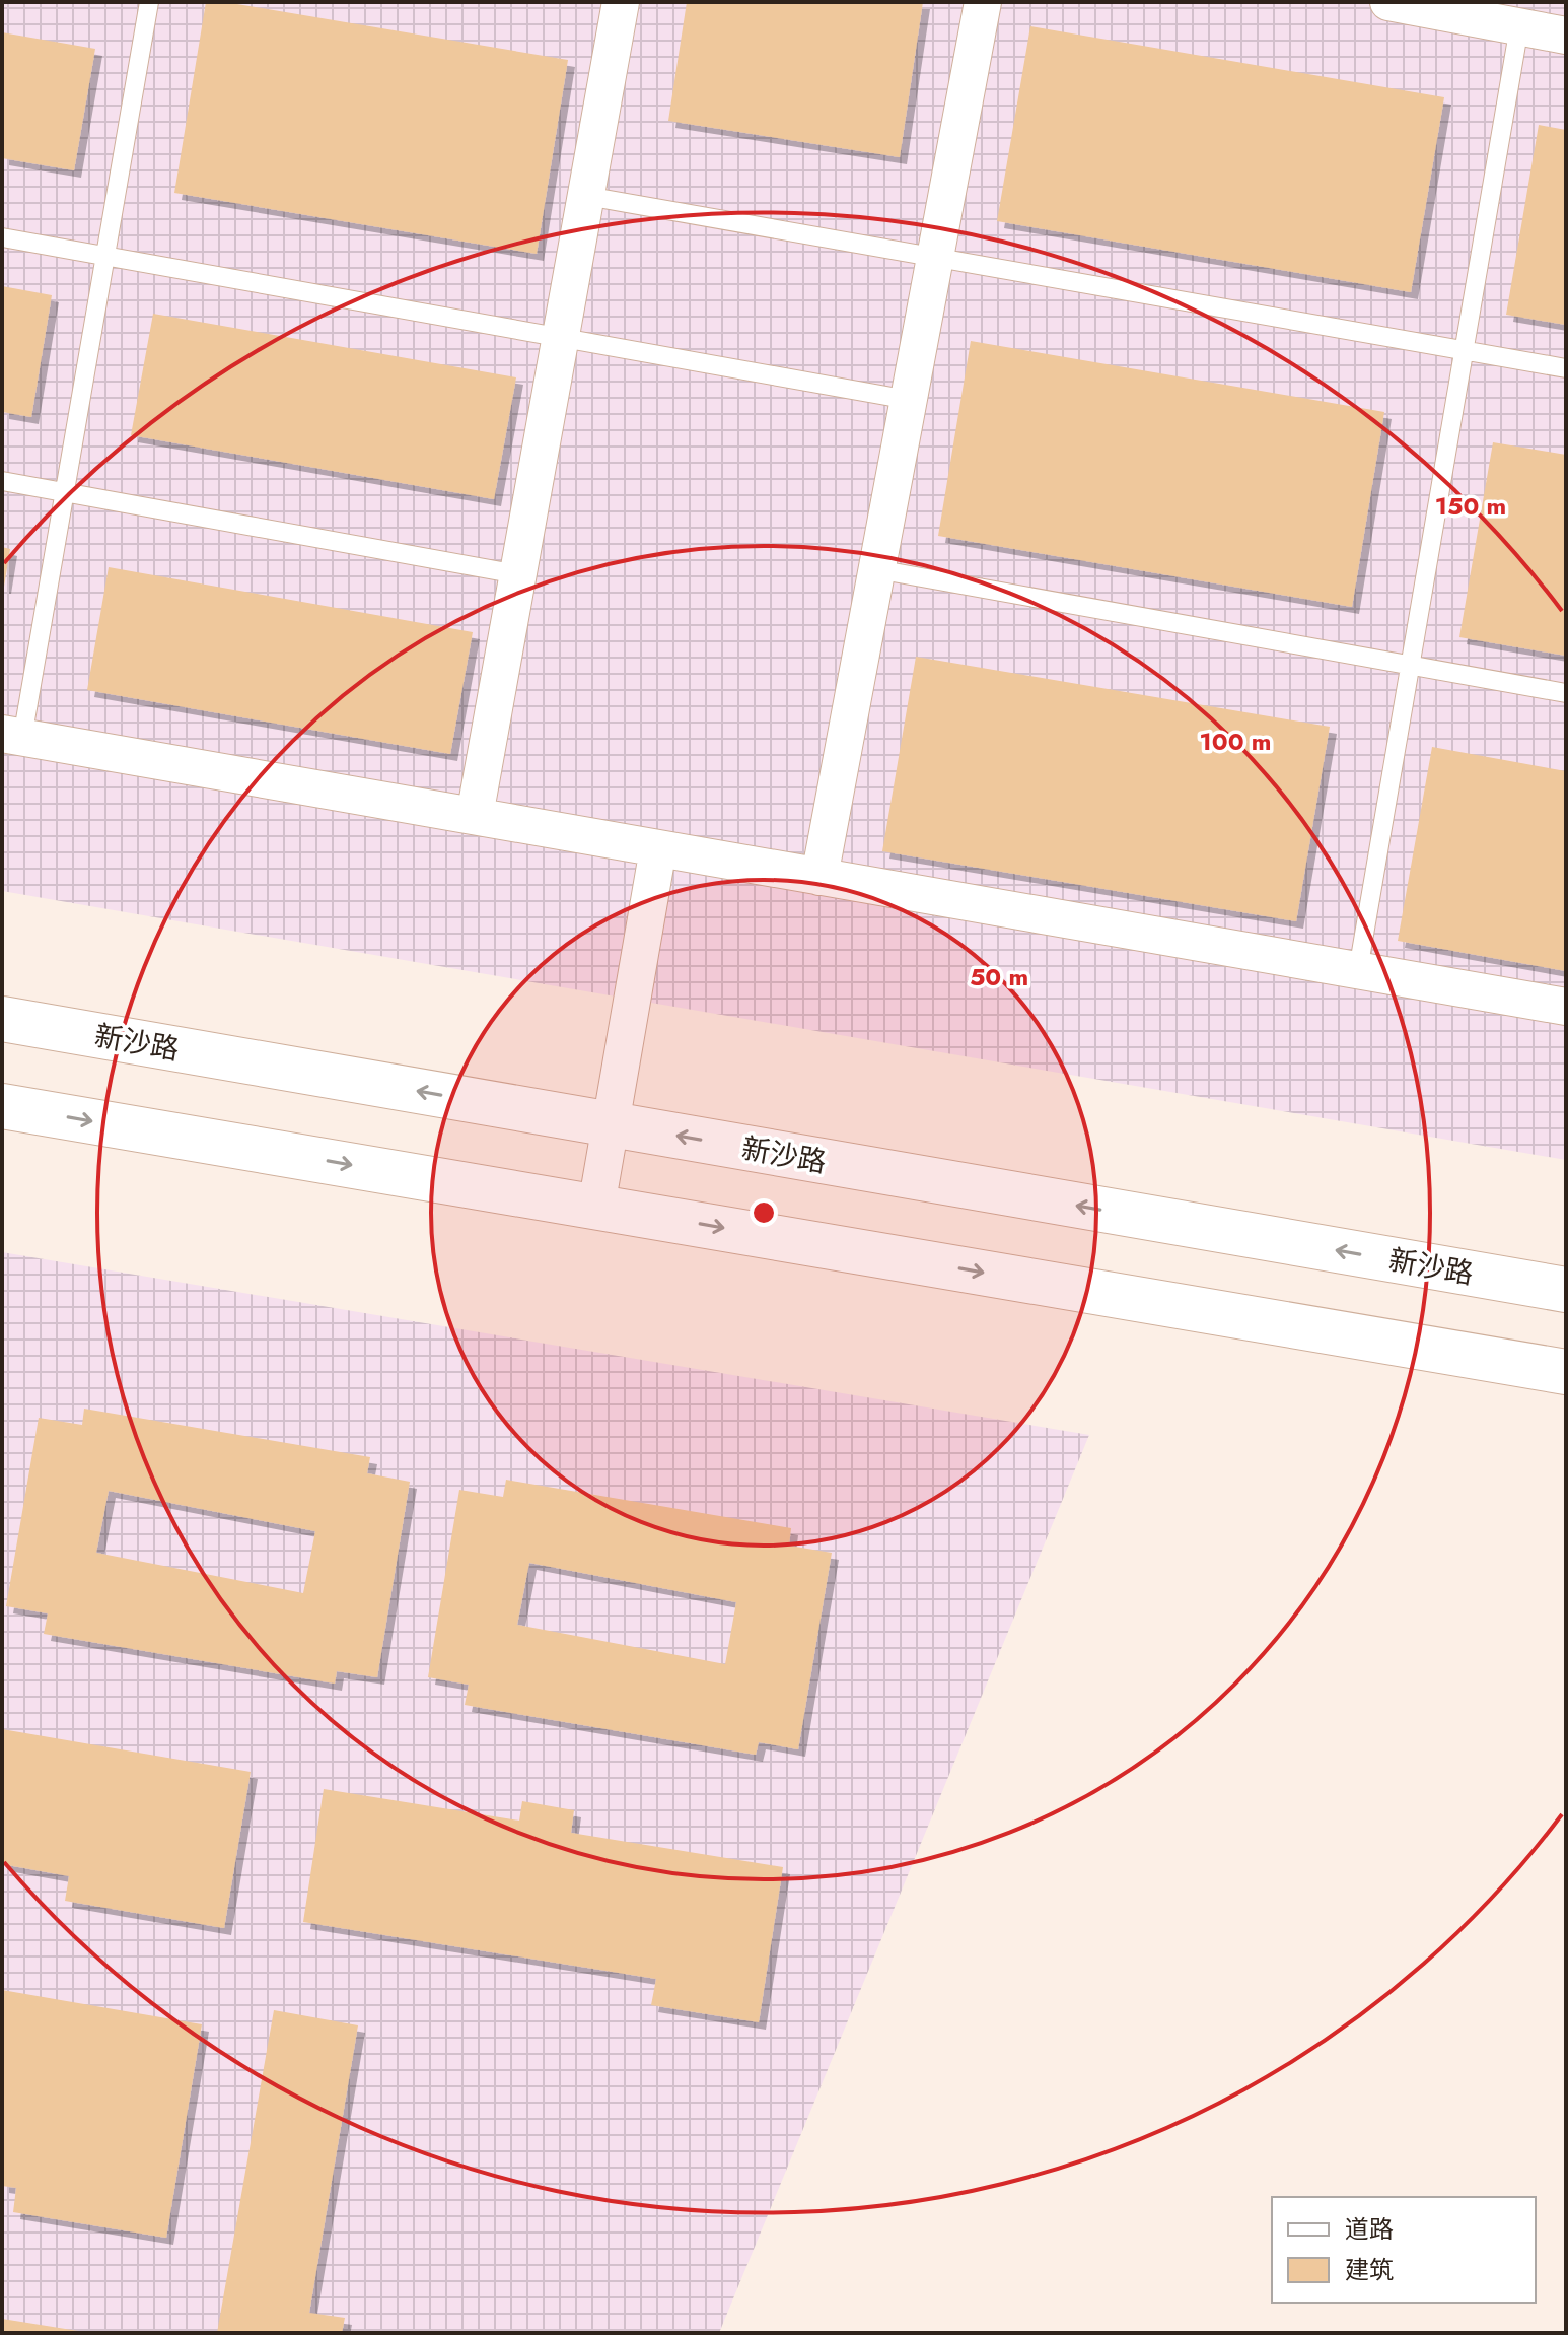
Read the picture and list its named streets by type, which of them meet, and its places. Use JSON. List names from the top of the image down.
{
  "streets": {
    "main road": ["新沙路"]
  },
  "legend": ["道路", "建筑"],
  "rings": ["150 m", "100 m", "50 m"]
}
